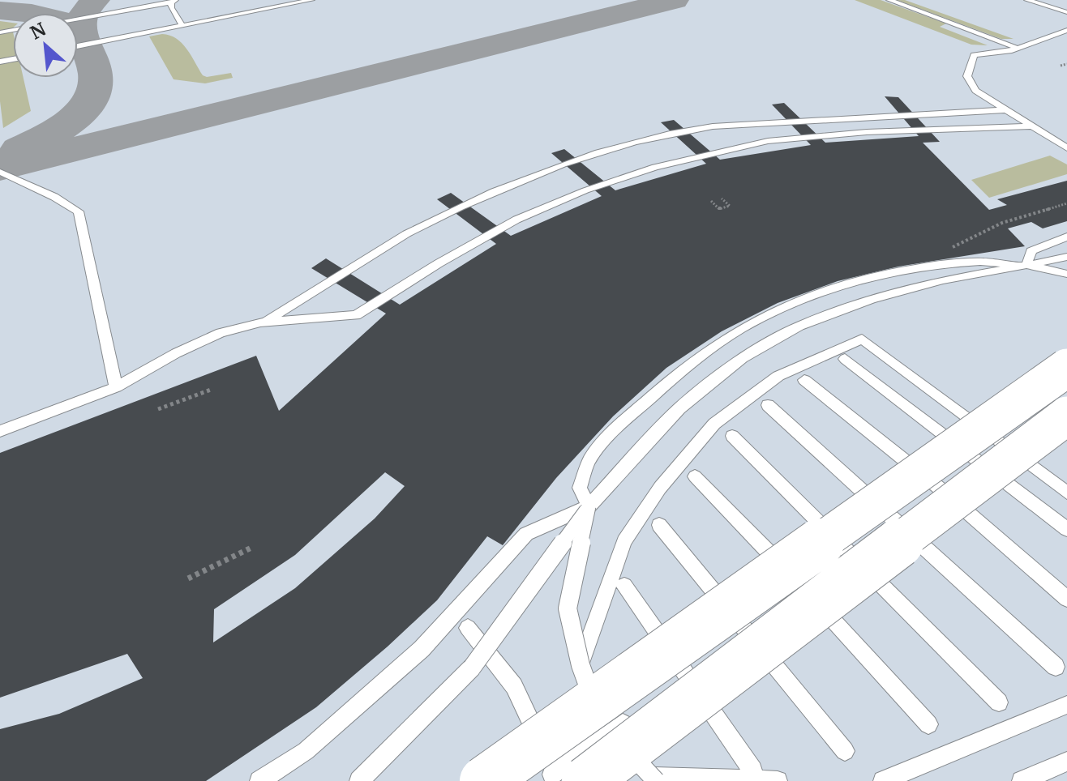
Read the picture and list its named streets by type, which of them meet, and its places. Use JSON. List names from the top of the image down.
{
  "north": "top left"
}
